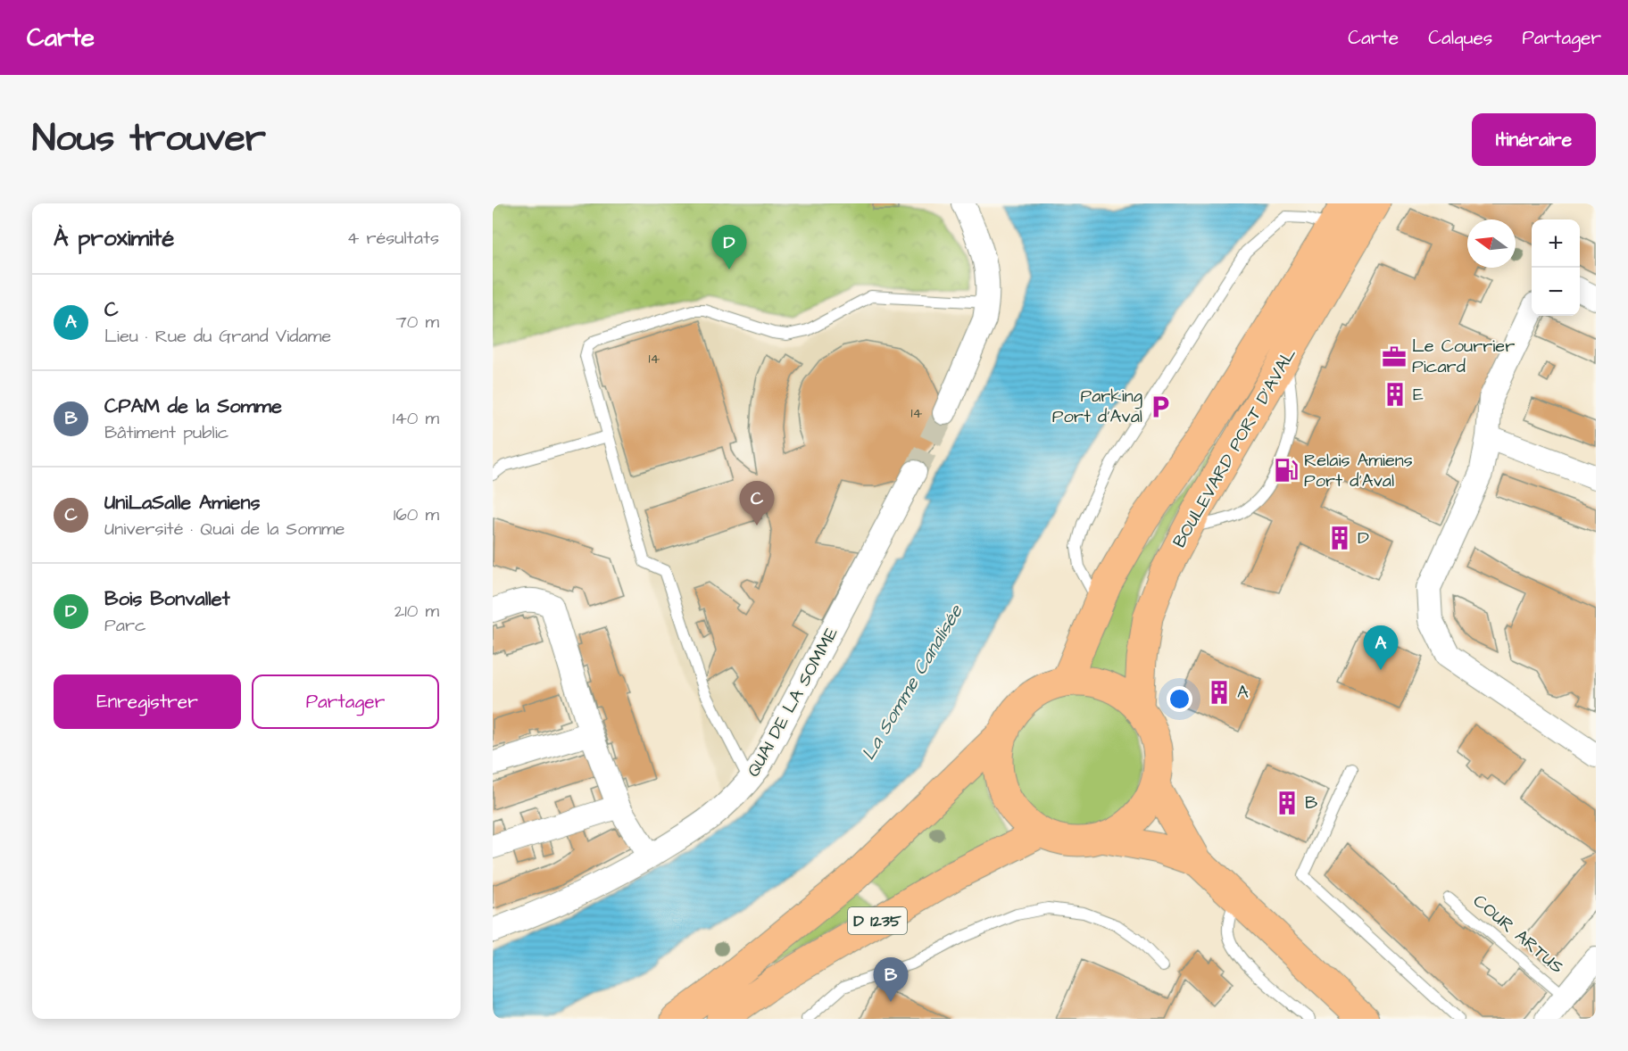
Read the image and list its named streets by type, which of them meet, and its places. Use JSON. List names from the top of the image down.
{
  "streets": {
    "main road": ["BOULEVARD PORT D'AVAL", "D 1235"],
    "street": ["QUAI DE LA SOMME"],
    "lane": ["COUR ARTUS"]
  },
  "crossings": [
    ["BOULEVARD PORT D'AVAL", "D 1235"]
  ],
  "water": ["La Somme Canalisée"],
  "places": {
    "office": ["Le Courrier Picard"],
    "building": [
      "E",
      "D",
      "A",
      "B"
    ],
    "parking": ["Parking Port d'Aval"],
    "fuel station": ["Relais Amiens Port d'Aval"]
  },
  "house_numbers": ["14", "14"],
  "north": "left",
  "page": {
    "header": "Carte",
    "nav": ["Carte", "Calques", "Partager"],
    "title": "Nous trouver",
    "buttons": [
      "Itinéraire",
      ["Enregistrer", "Partager"]
    ],
    "heading": ["À proximité", "4 résultats"],
    "map_buttons": ["+", "−"],
    "pins": [
      "D",
      "C",
      "A",
      "B"
    ],
    "list": [
      {
        "mark": "A",
        "name": "C",
        "note": "Lieu · Rue du Grand Vidame",
        "value": "70 m"
      },
      {
        "mark": "B",
        "name": "CPAM de la Somme",
        "note": "Bâtiment public",
        "value": "140 m"
      },
      {
        "mark": "C",
        "name": "UniLaSalle Amiens",
        "note": "Université · Quai de la Somme",
        "value": "160 m"
      },
      {
        "mark": "D",
        "name": "Bois Bonvallet",
        "note": "Parc",
        "value": "210 m"
      }
    ]
  }
}
